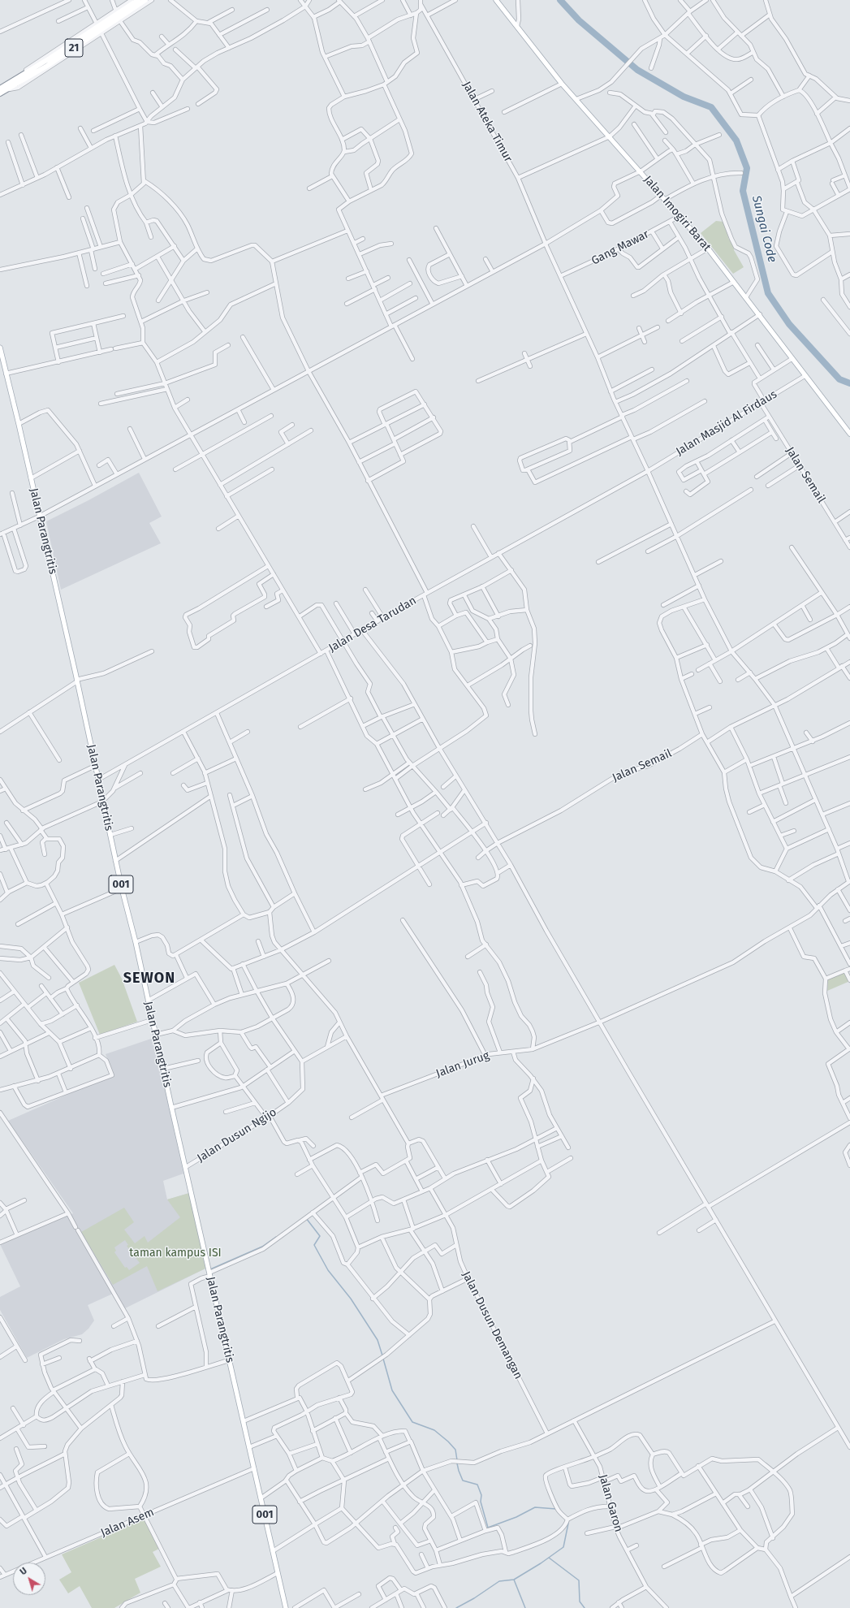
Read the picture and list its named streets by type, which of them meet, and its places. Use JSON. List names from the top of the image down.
{
  "streets": {
    "highway": ["21"],
    "main road": ["Jalan Imogiri Barat", "Jalan Parangtritis", "001"],
    "street": [
      "Jalan Ateka Timur",
      "Gang Mawar",
      "Jalan Masjid Al Firdaus",
      "Jalan Semail",
      "Jalan Desa Tarudan",
      "Jalan Jurug",
      "Jalan Dusun Ngijo",
      "Jalan Dusun Demangan",
      "Jalan Garon",
      "Jalan Asem"
    ]
  },
  "crossings": [
    ["Jalan Ateka Timur", "Gang Mawar"],
    ["Jalan Ateka Timur", "Jalan Masjid Al Firdaus"],
    ["Jalan Ateka Timur", "Jalan Desa Tarudan"],
    ["Jalan Ateka Timur", "Jalan Jurug"],
    ["Jalan Imogiri Barat", "Gang Mawar"],
    ["Jalan Imogiri Barat", "Jalan Masjid Al Firdaus"],
    ["Jalan Masjid Al Firdaus", "Jalan Semail"],
    ["Jalan Masjid Al Firdaus", "Jalan Desa Tarudan"],
    ["Jalan Parangtritis", "Jalan Desa Tarudan"],
    ["Jalan Parangtritis", "Jalan Dusun Ngijo"],
    ["Jalan Parangtritis", "Jalan Asem"]
  ],
  "districts": ["SEWON"],
  "water": ["Sungai Code"],
  "parks": ["taman kampus ISI"],
  "north": "top left"
}
